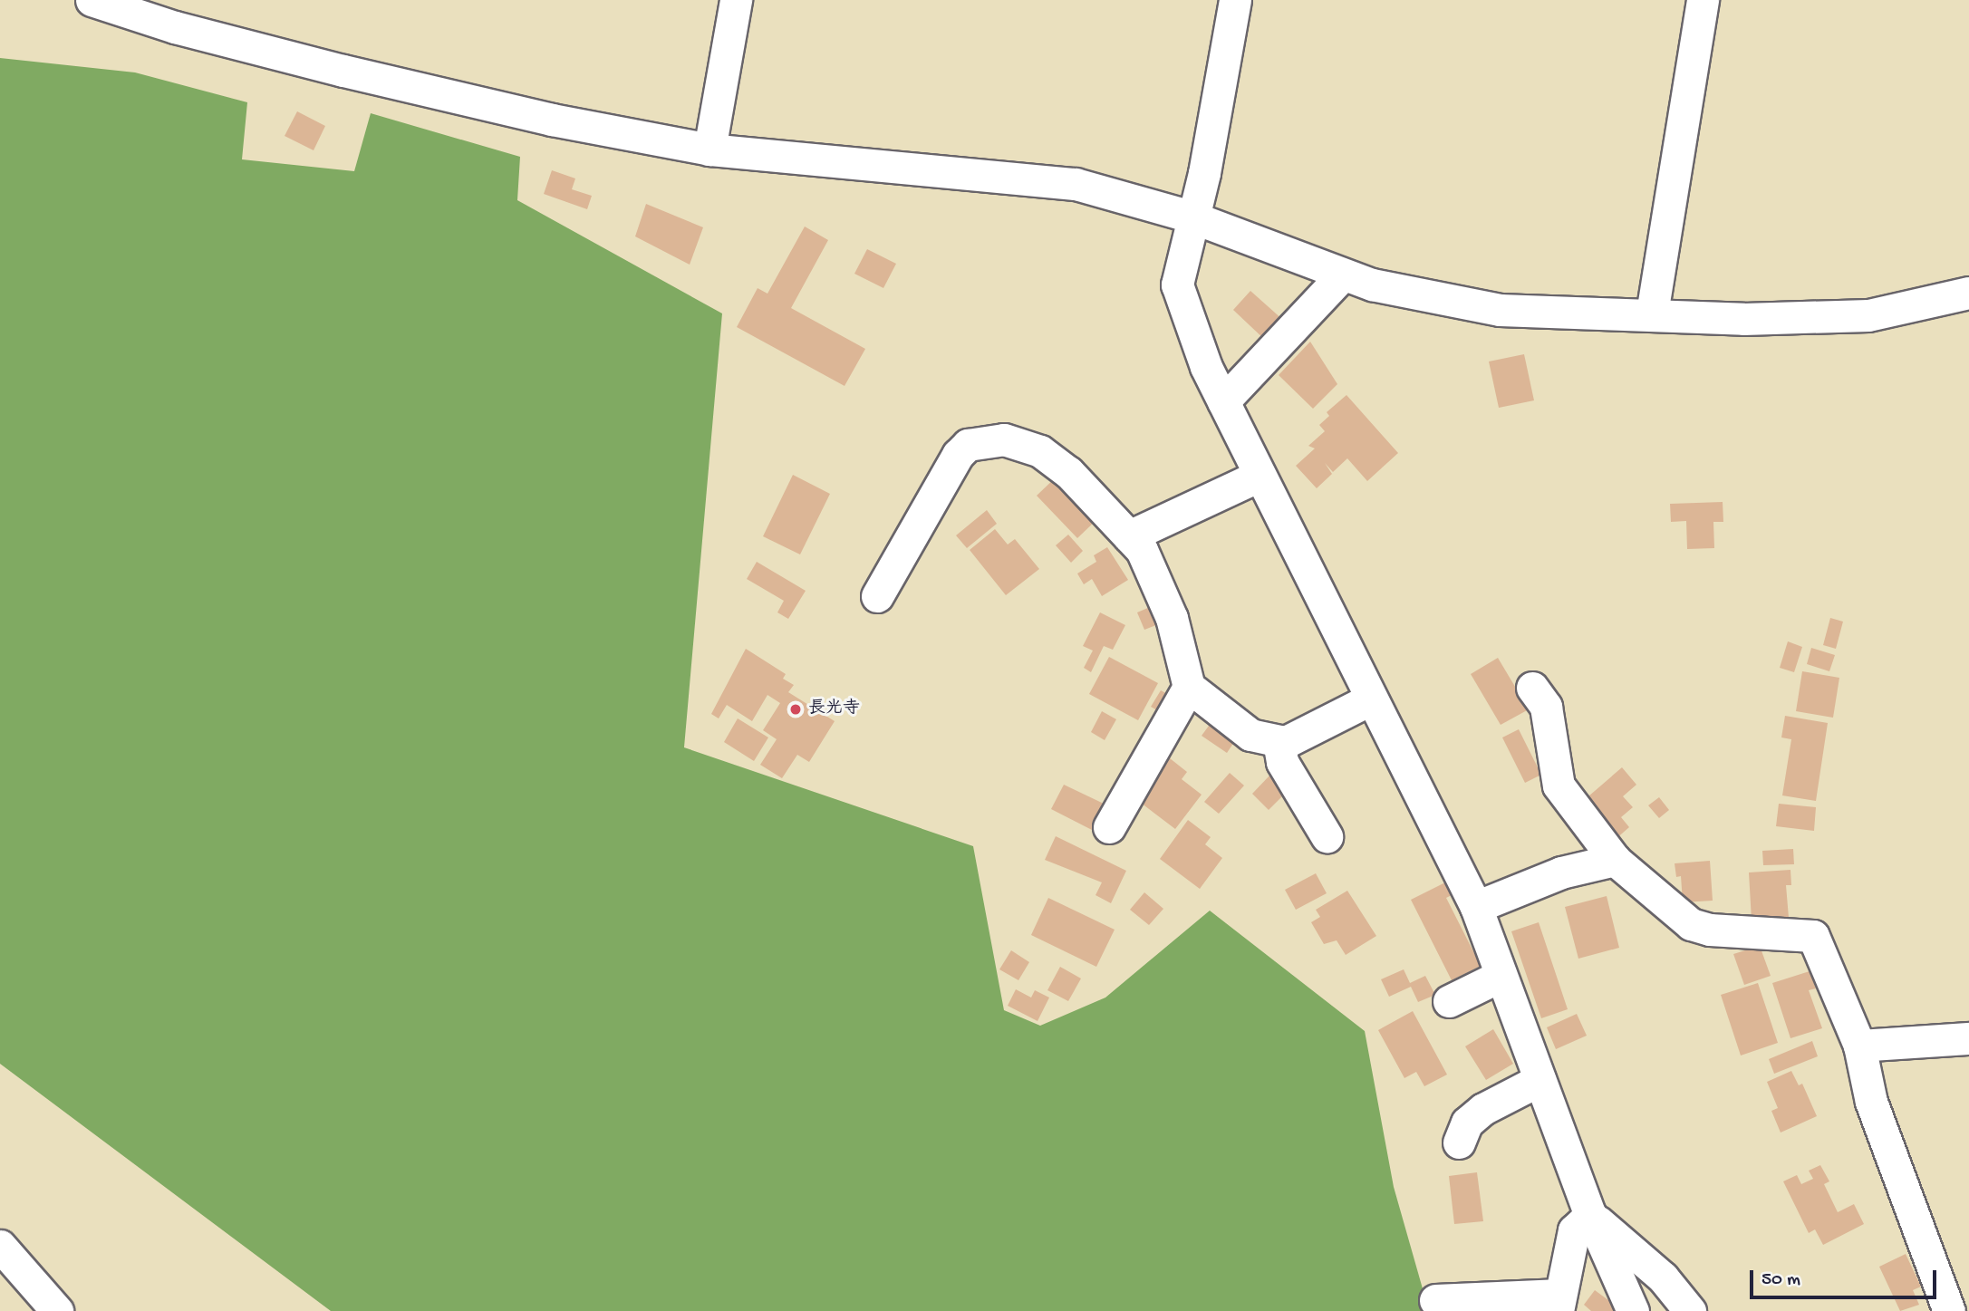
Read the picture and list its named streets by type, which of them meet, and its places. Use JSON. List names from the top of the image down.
{
  "places": ["長光寺"],
  "scale_bar": "50 m"
}
